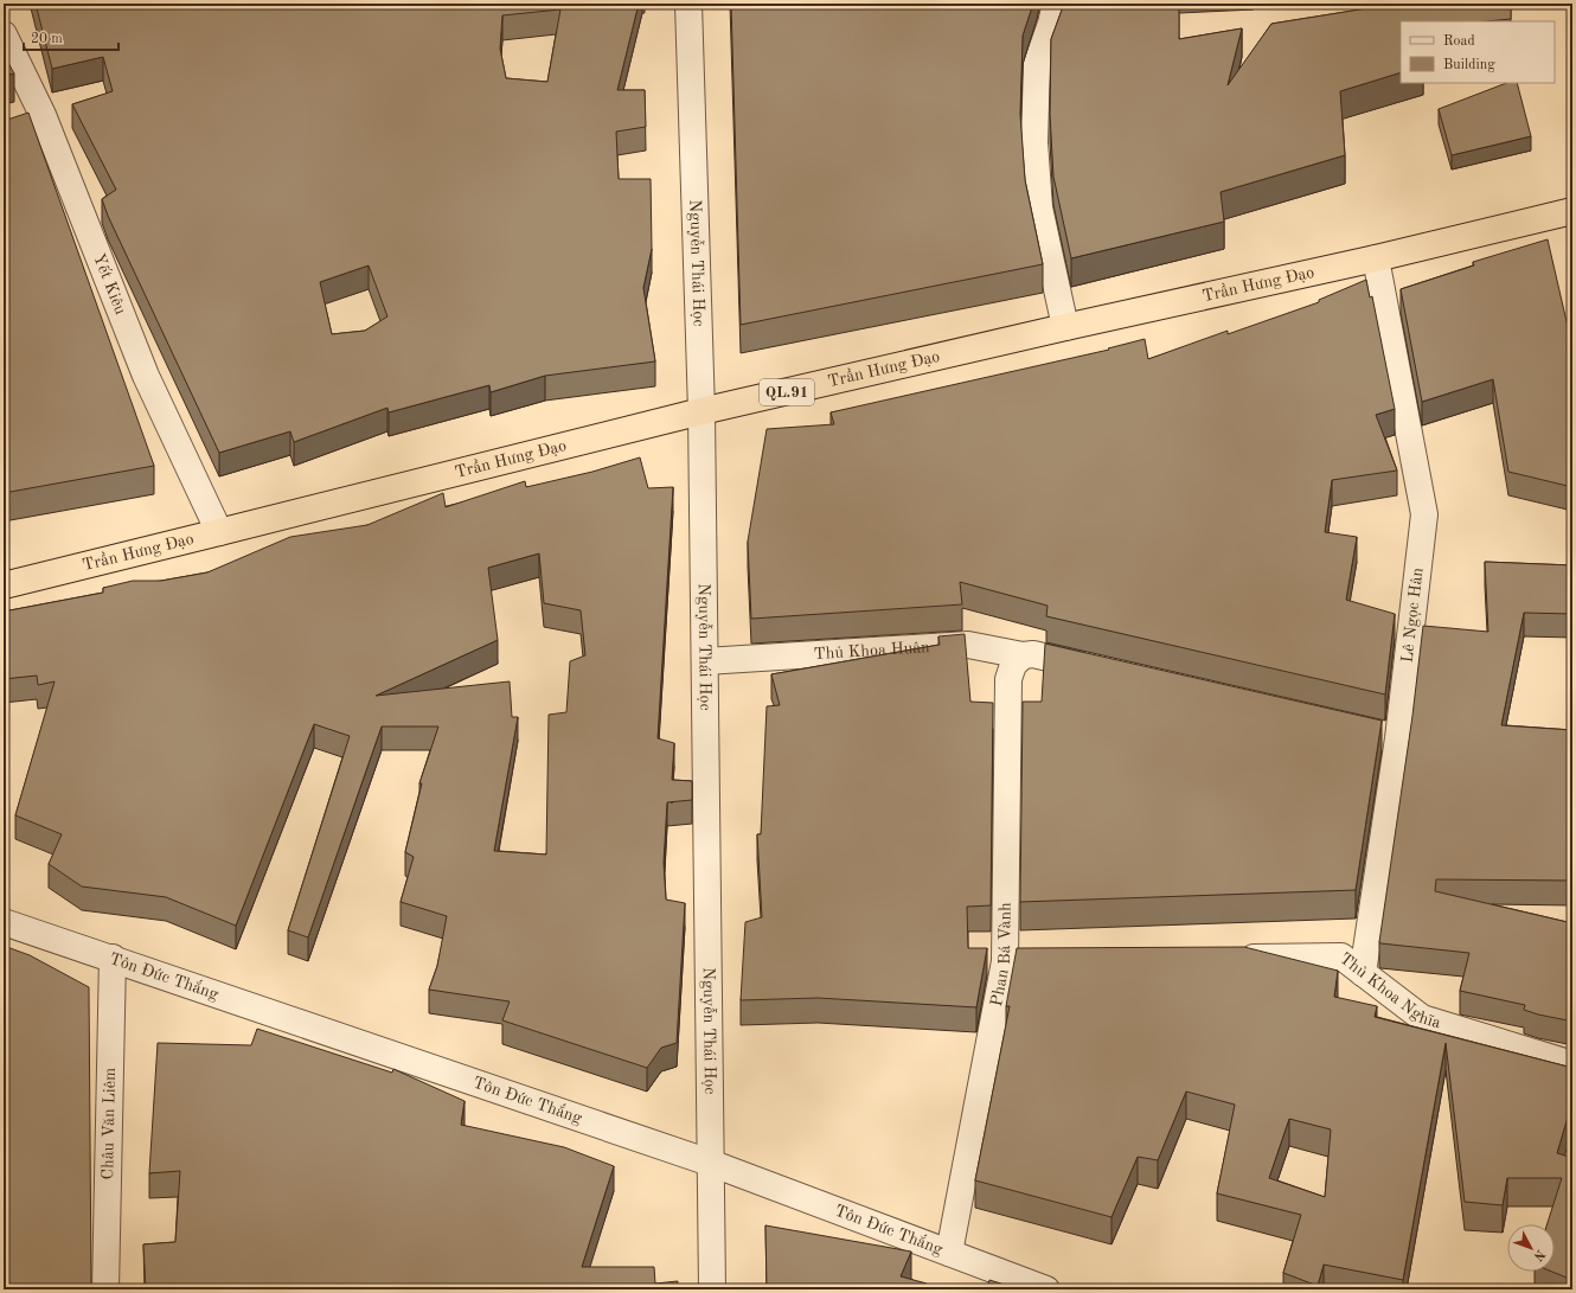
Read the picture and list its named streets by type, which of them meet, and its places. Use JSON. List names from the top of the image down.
{
  "streets": {
    "highway": ["Trần Hưng Đạo", "QL.91"],
    "street": [
      "Nguyễn Thái Học",
      "Yết Kiêu",
      "Lê Ngọc Hân",
      "Thủ Khoa Huân",
      "Phan Bá Vành",
      "Tôn Đức Thắng",
      "Thủ Khoa Nghĩa",
      "Châu Văn Liêm"
    ]
  },
  "crossings": [
    ["Nguyễn Thái Học", "Trần Hưng Đạo"],
    ["Nguyễn Thái Học", "Thủ Khoa Huân"],
    ["Nguyễn Thái Học", "Tôn Đức Thắng"],
    ["Yết Kiêu", "Trần Hưng Đạo"],
    ["Trần Hưng Đạo", "Lê Ngọc Hân"],
    ["Lê Ngọc Hân", "Thủ Khoa Nghĩa"],
    ["Thủ Khoa Huân", "Phan Bá Vành"],
    ["Phan Bá Vành", "Tôn Đức Thắng"],
    ["Tôn Đức Thắng", "Châu Văn Liêm"]
  ],
  "legend": ["Road", "Building"],
  "scale_bar": "20 m",
  "north": "bottom right"
}
